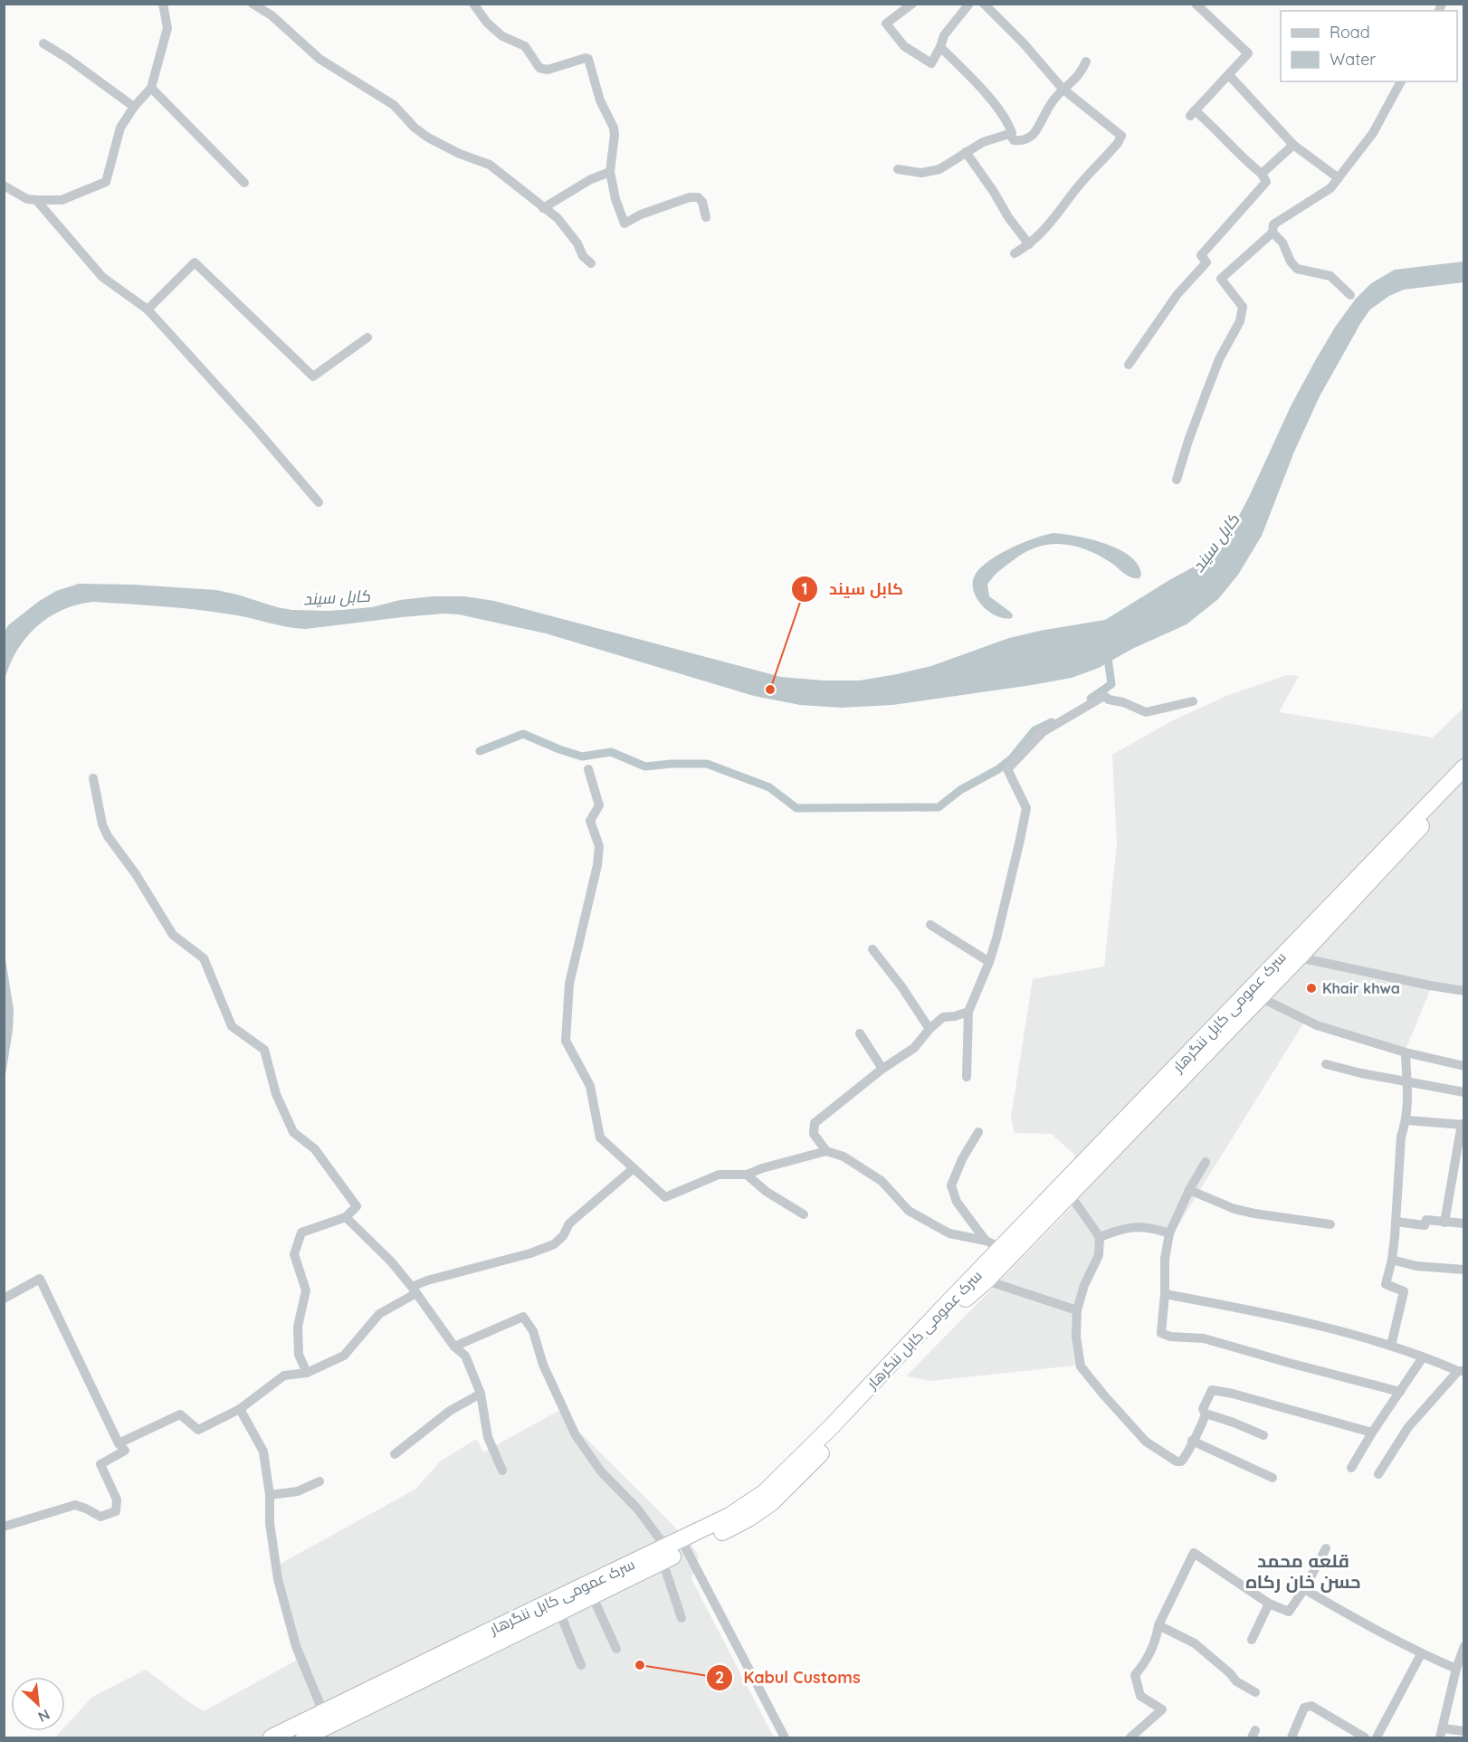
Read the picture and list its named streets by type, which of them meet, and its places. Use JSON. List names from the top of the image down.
{
  "streets": {
    "highway": ["سرک عمومی کابل ننگرهار"]
  },
  "districts": ["قلعه محمد حسن خان رکاه"],
  "water": ["کابل سيند"],
  "places": ["کابل سيند", "Khair khwa", "Kabul Customs"],
  "legend": ["Road", "Water"],
  "north": "bottom right"
}
